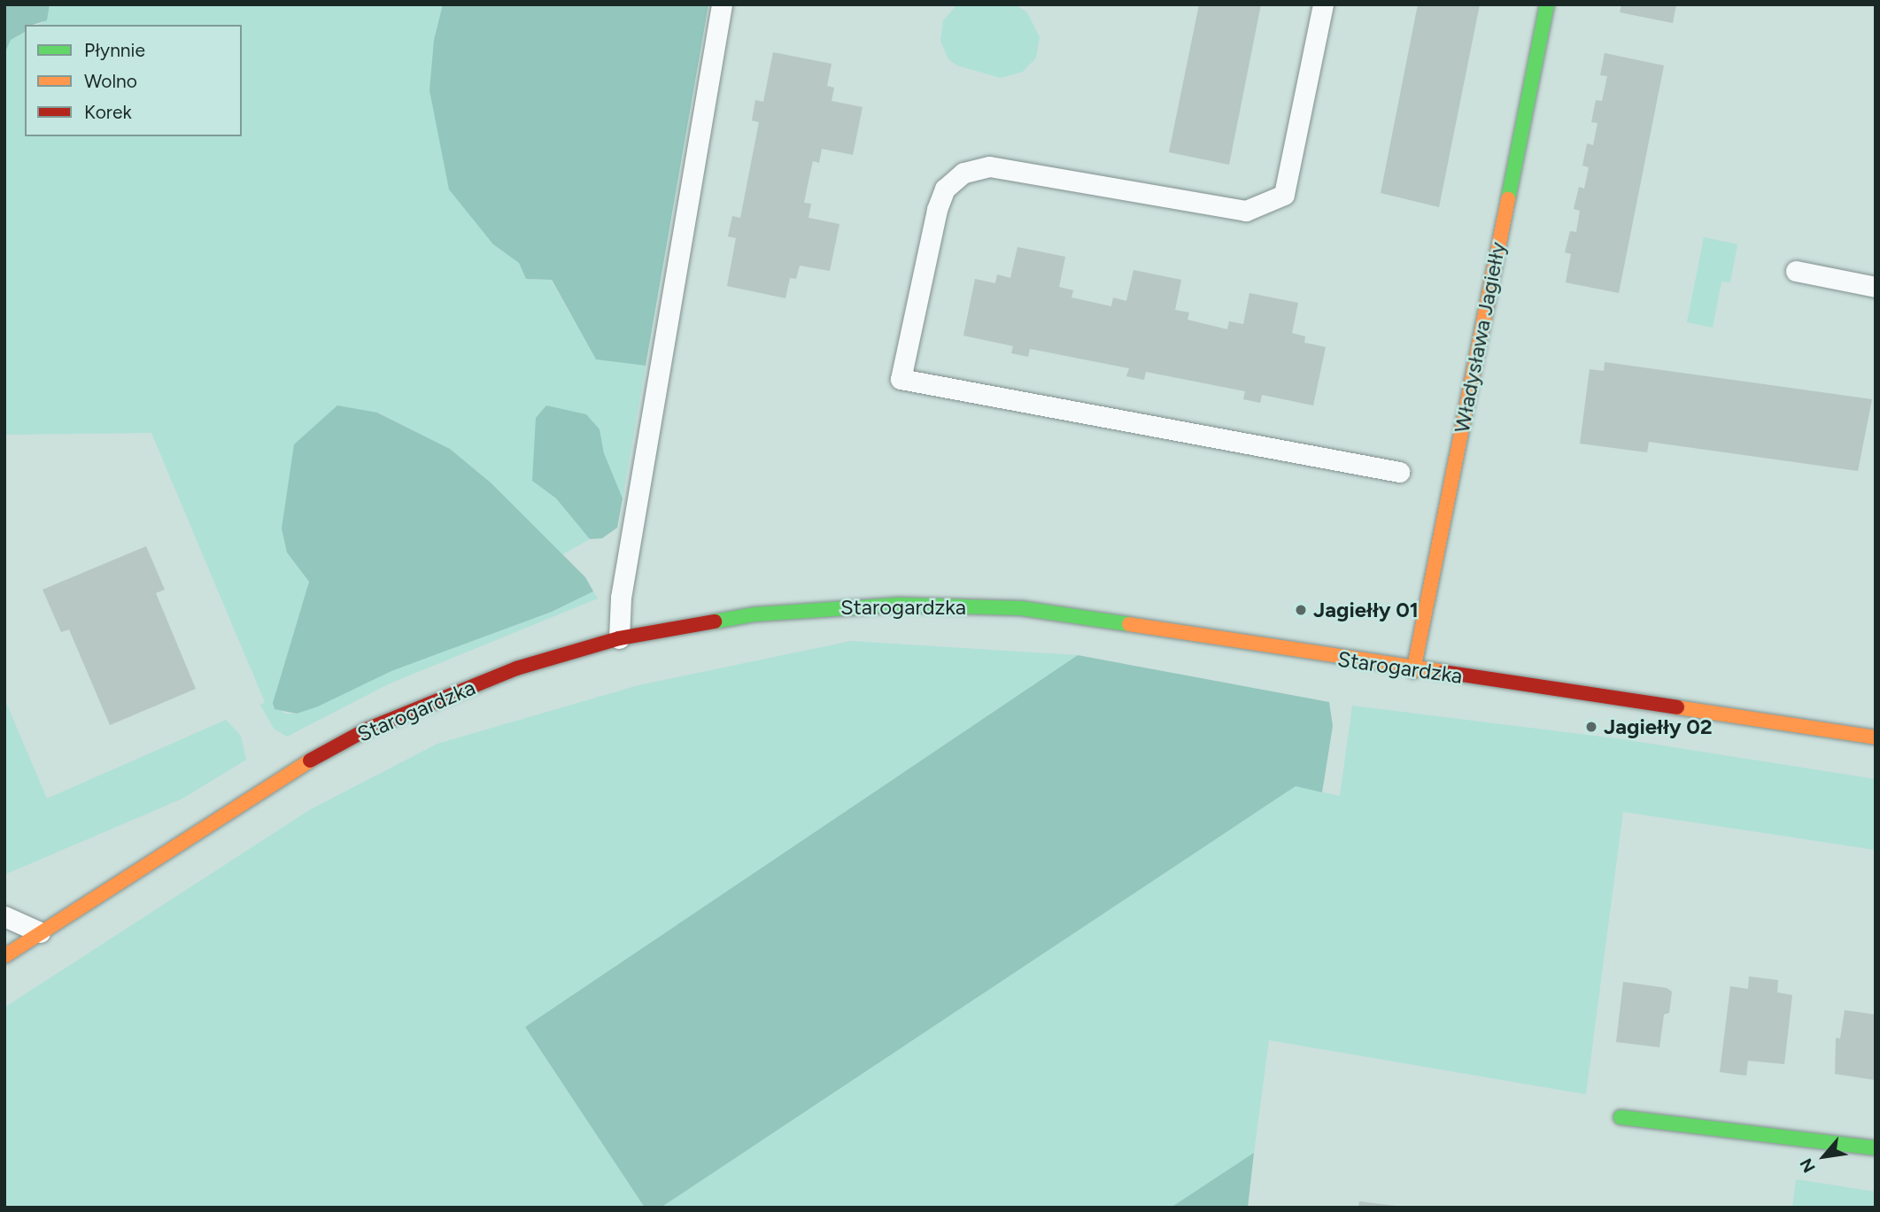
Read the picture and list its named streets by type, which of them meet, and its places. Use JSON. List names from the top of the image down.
{
  "streets": {
    "main road": ["Władysława Jagiełły", "Starogardzka"]
  },
  "crossings": [
    ["Władysława Jagiełły", "Starogardzka"]
  ],
  "places": ["Jagiełły 01", "Jagiełły 02"],
  "legend": ["Płynnie", "Wolno", "Korek"],
  "north": "bottom left"
}
